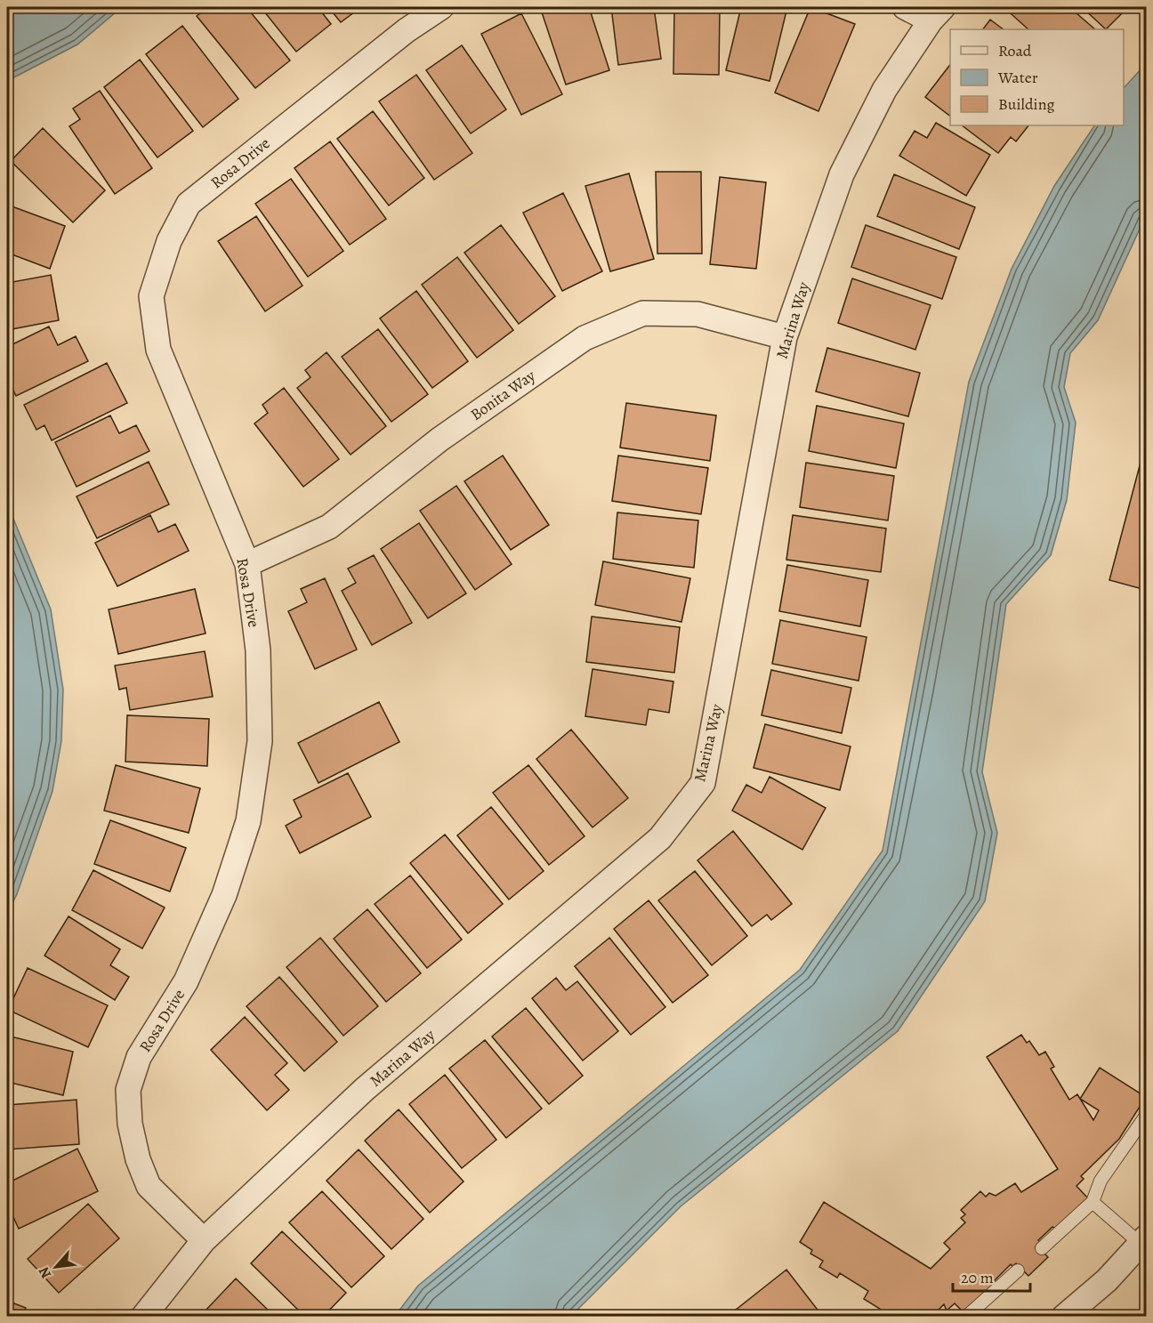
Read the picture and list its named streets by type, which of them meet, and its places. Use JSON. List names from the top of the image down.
{
  "streets": {
    "street": ["Rosa Drive", "Marina Way", "Bonita Way"]
  },
  "crossings": [
    ["Rosa Drive", "Marina Way"],
    ["Rosa Drive", "Bonita Way"],
    ["Marina Way", "Bonita Way"]
  ],
  "legend": ["Road", "Water", "Building"],
  "scale_bar": "20 m",
  "north": "bottom left"
}
